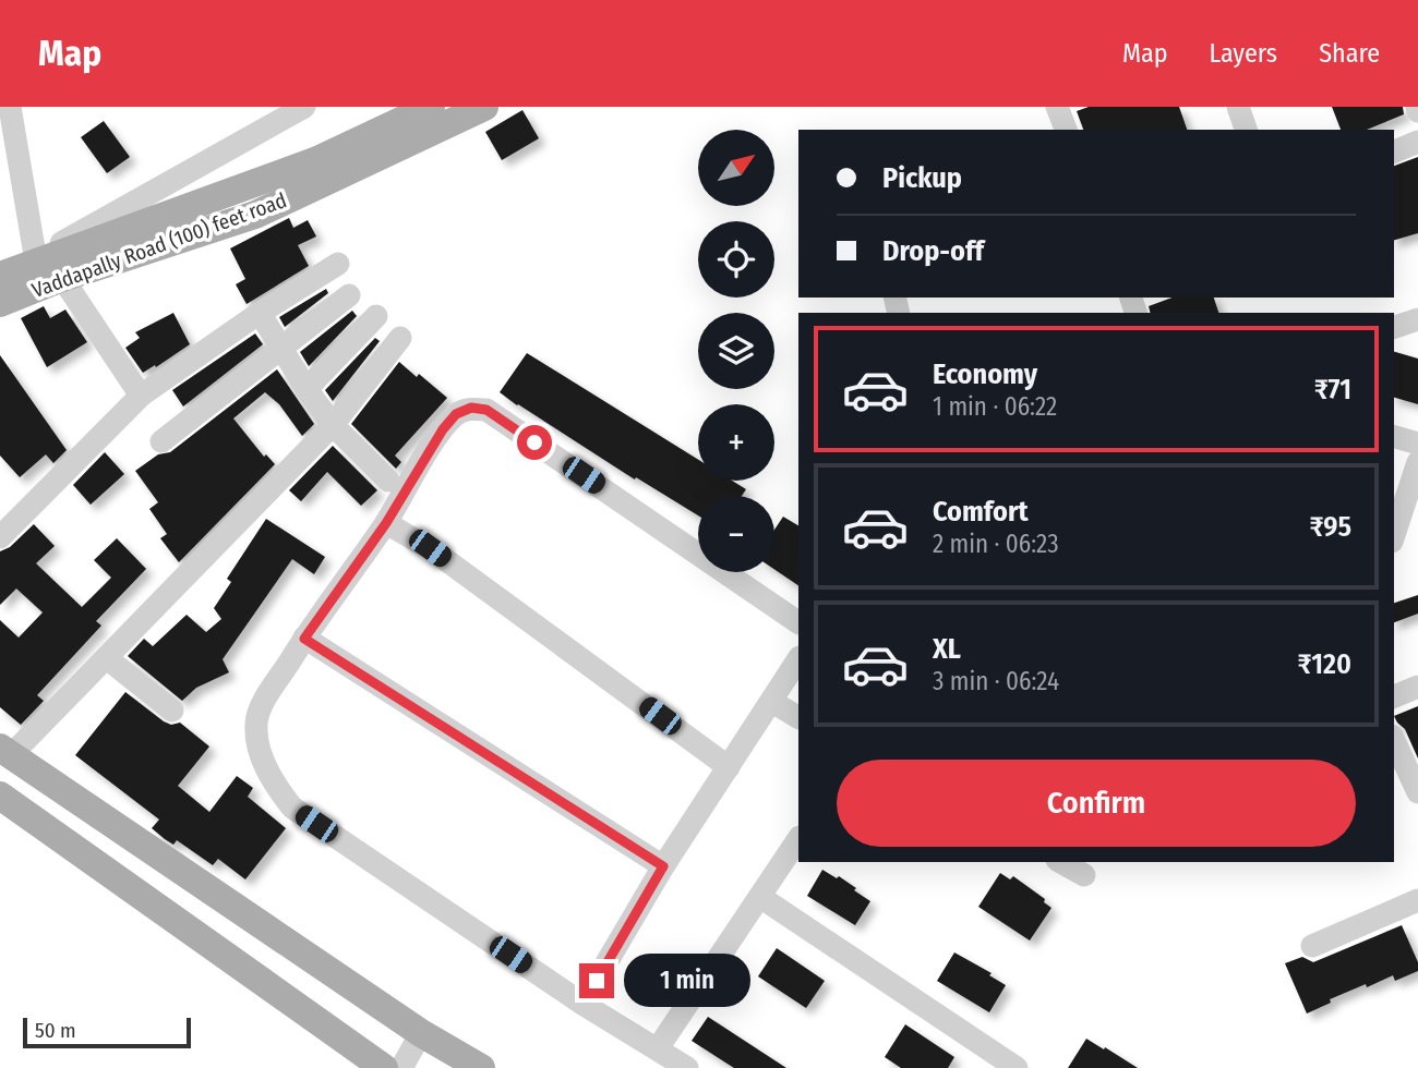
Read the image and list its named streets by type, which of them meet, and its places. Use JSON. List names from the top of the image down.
{
  "streets": {
    "main road": ["Vaddapally Road (100) feet road"]
  },
  "scale_bar": "50 m",
  "north": "top right",
  "page": {
    "header": "Map",
    "nav": ["Map", "Layers", "Share"],
    "map_buttons": ["+", "−"],
    "banner": ["Pickup", "Drop-off"],
    "list": [
      {
        "name": "Economy",
        "note": "1 min · 06:22",
        "value": "₹71"
      },
      {
        "name": "Comfort",
        "note": "2 min · 06:23",
        "value": "₹95"
      },
      {
        "name": "XL",
        "note": "3 min · 06:24",
        "value": "₹120"
      }
    ],
    "buttons": "Confirm",
    "bubble": "1 min",
    "scale": "50 m"
  }
}
